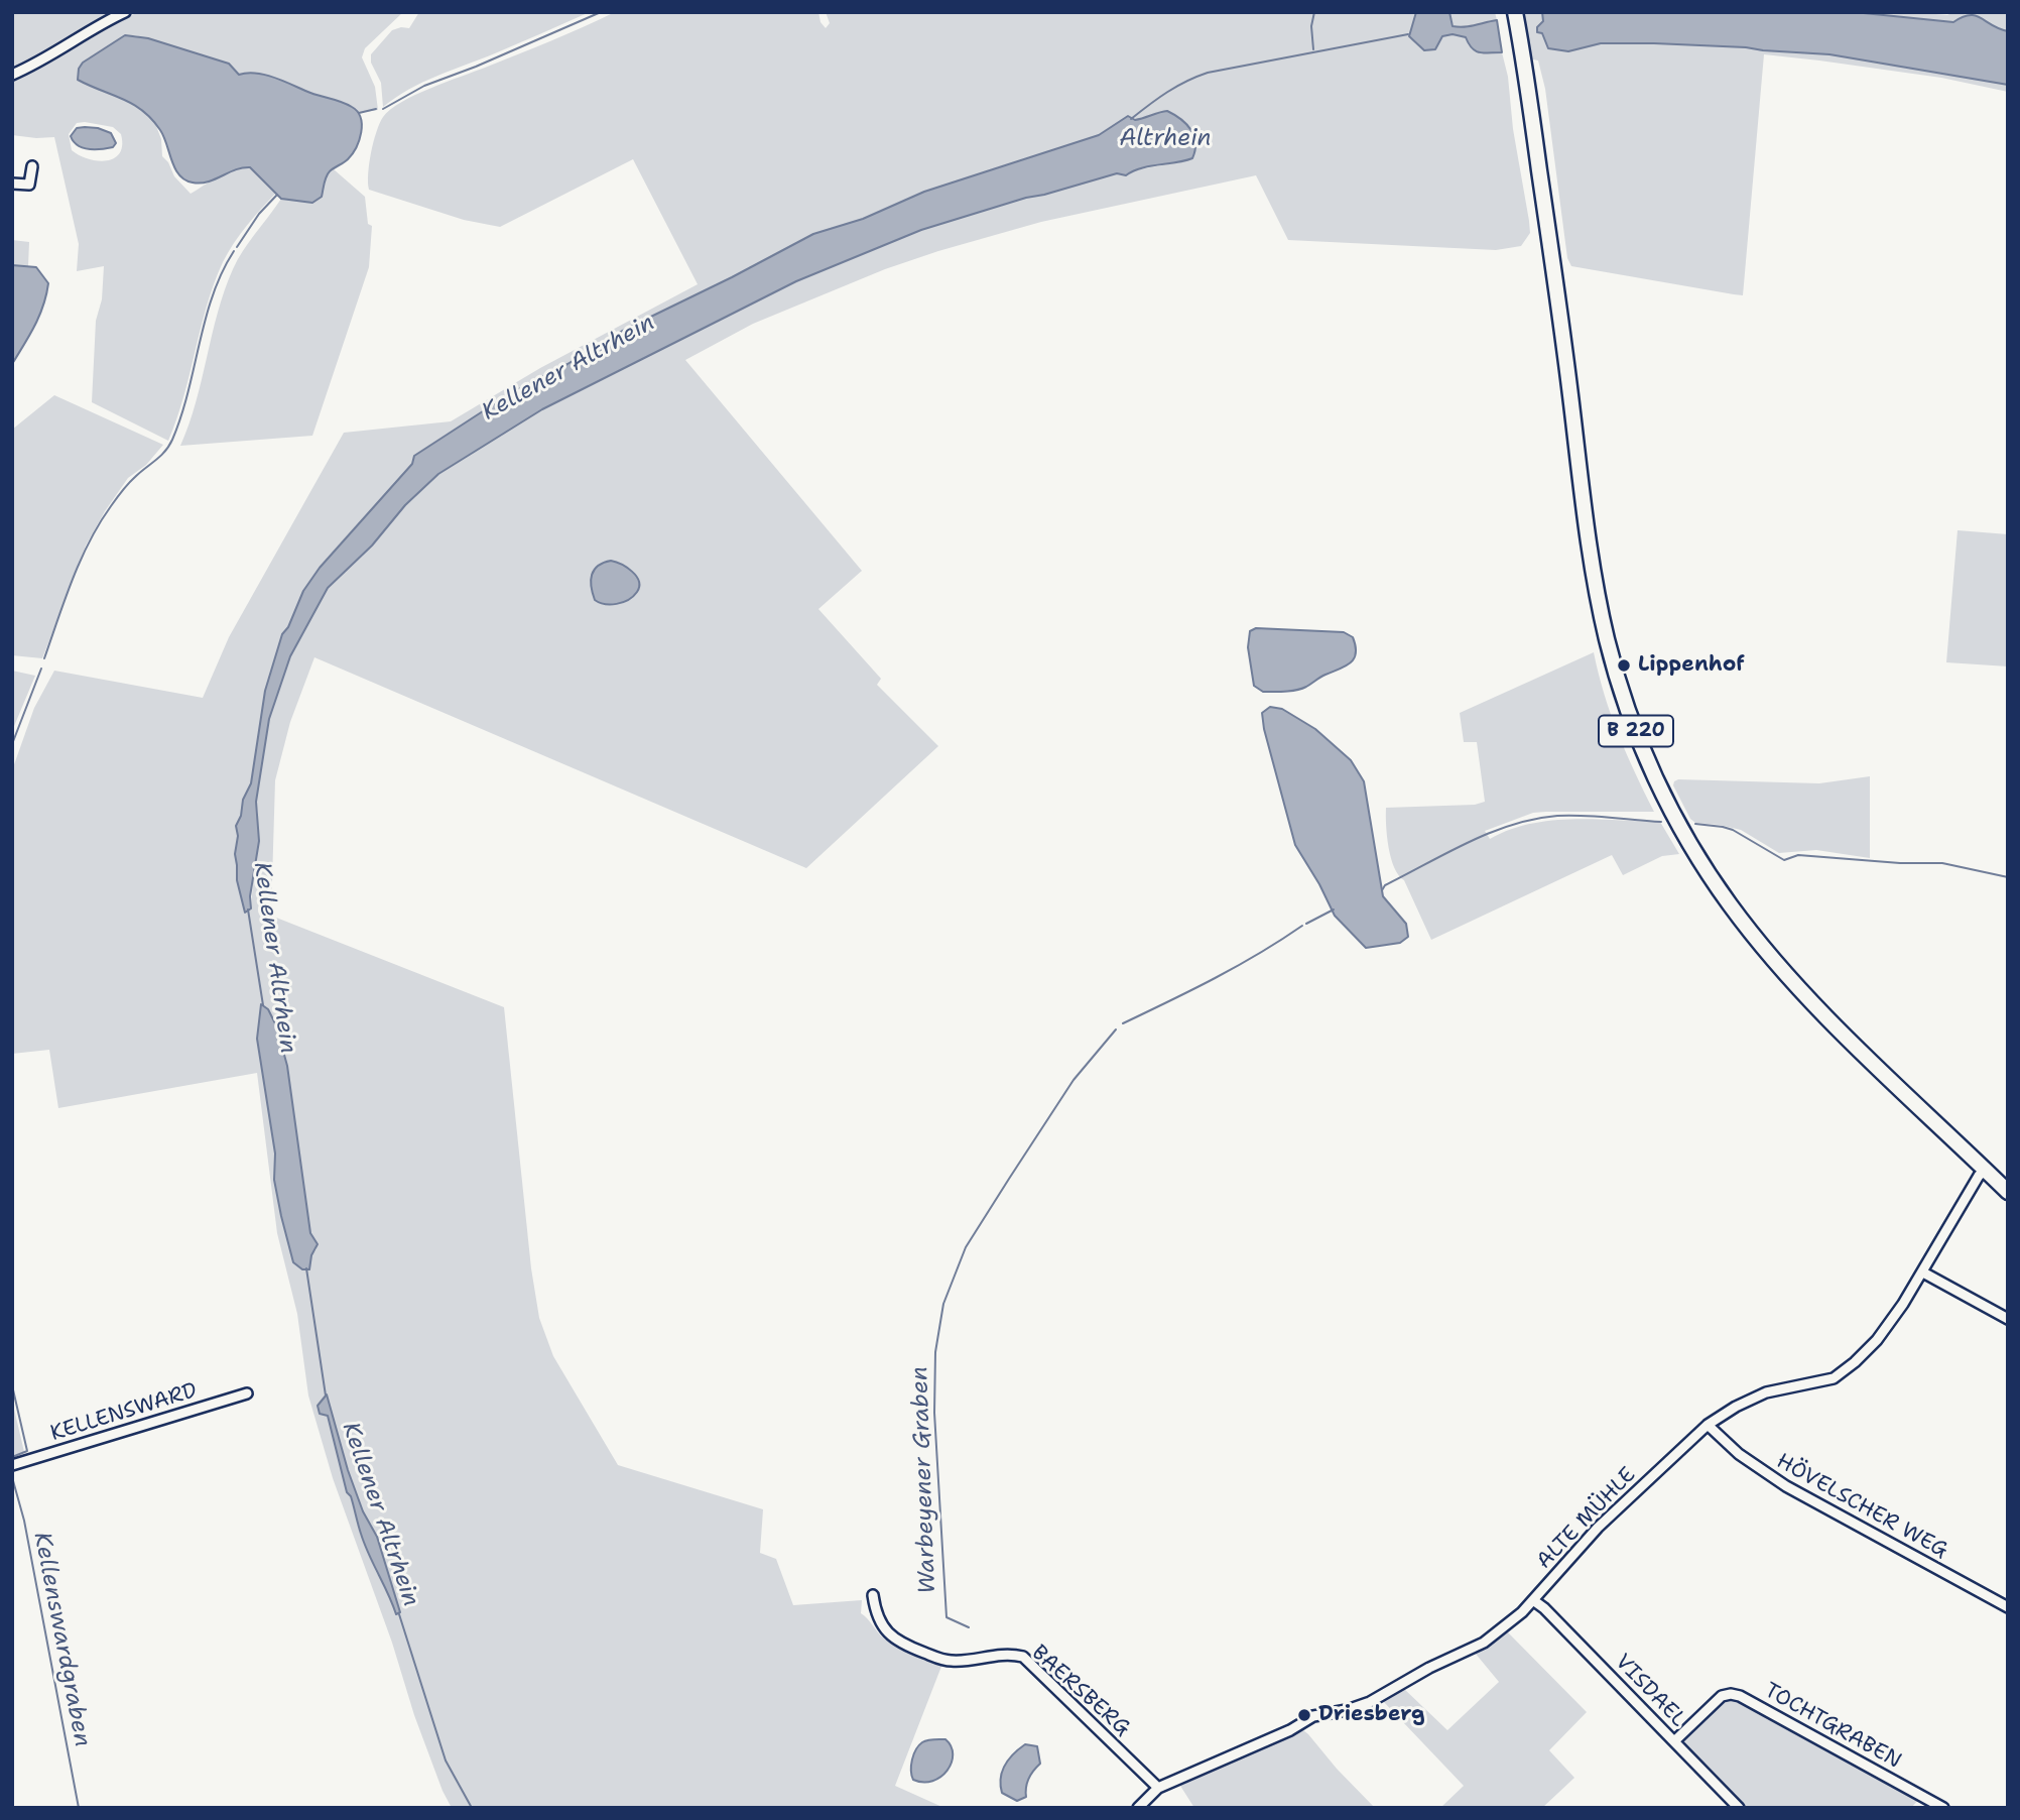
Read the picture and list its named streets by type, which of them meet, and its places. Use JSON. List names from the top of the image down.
{
  "streets": {
    "main road": ["B 220"],
    "street": [
      "KELLENSWARD",
      "HÖVELSCHER WEG",
      "ALTE MÜHLE",
      "BAERSBERG",
      "VISDAEL",
      "TOCHTGRABEN"
    ]
  },
  "crossings": [
    ["B 220", "ALTE MÜHLE"],
    ["HÖVELSCHER WEG", "ALTE MÜHLE"],
    ["ALTE MÜHLE", "BAERSBERG"],
    ["ALTE MÜHLE", "VISDAEL"],
    ["VISDAEL", "TOCHTGRABEN"]
  ],
  "water": [
    "Altrhein",
    "Kellener Altrhein",
    "Warbeyener Graben",
    "Kellenswardgraben"
  ],
  "places": ["Lippenhof", "Driesberg"]
}
